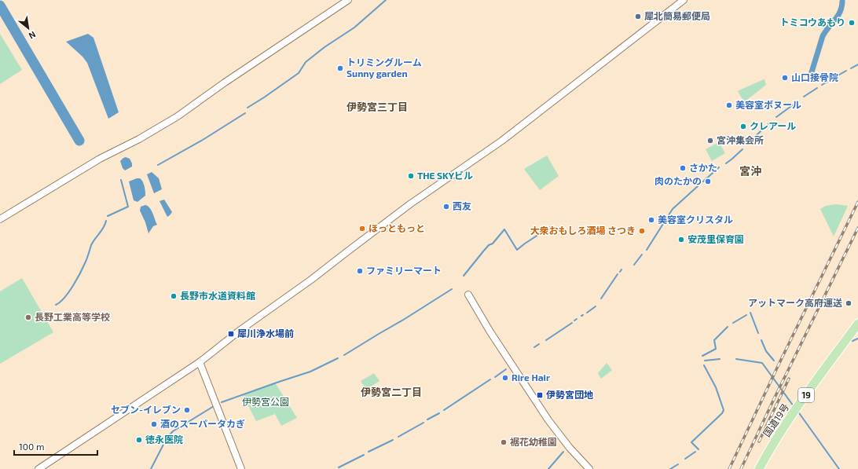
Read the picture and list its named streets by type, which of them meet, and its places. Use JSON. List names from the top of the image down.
{
  "streets": {
    "highway": ["19", "国道19号"]
  },
  "districts": ["伊勢宮三丁目", "宮沖", "伊勢宮二丁目"],
  "parks": ["伊勢宮公園"],
  "places": {
    "other": [
      "犀北簡易郵便局",
      "トミコウあもり",
      "トリミングルーム Sunny garden",
      "山口接骨院",
      "美容室ボヌール",
      "クレアール",
      "宮沖集会所",
      "さかた",
      "THE SKYビル",
      "肉のたかの",
      "西友",
      "美容室クリスタル",
      "ほっともっと",
      "大衆おもしろ酒場 さつき",
      "安茂里保育園",
      "ファミリーマート",
      "長野市水道資料館",
      "アットマーク高府運送",
      "長野工業高等学校",
      "Rire Hair",
      "セブン-イレブン",
      "酒のスーパータカぎ",
      "徳永医院",
      "裾花幼稚園"
    ],
    "transit": ["犀川浄水場前", "伊勢宮団地"]
  },
  "scale_bar": "100 m",
  "north": "bottom right"
}
